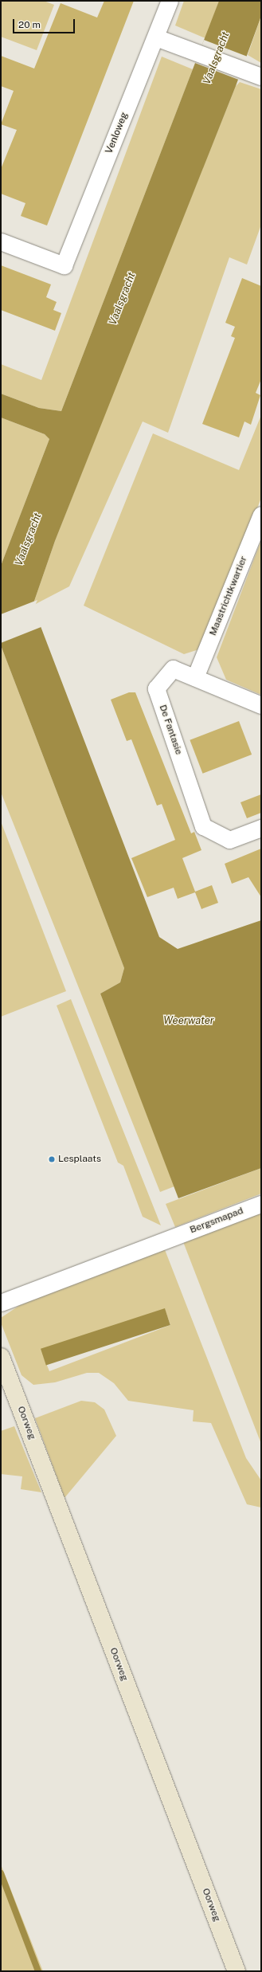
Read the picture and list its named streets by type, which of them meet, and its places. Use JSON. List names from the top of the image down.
{
  "streets": {
    "street": [
      "Venloweg",
      "Maastrichtkwartier",
      "De Fantasie",
      "Bergsmapad",
      "Oorweg"
    ]
  },
  "crossings": [
    ["Maastrichtkwartier", "De Fantasie"]
  ],
  "water": ["Vaalsgracht", "Weerwater"],
  "places": ["Lesplaats"],
  "scale_bar": "20 m"
}
